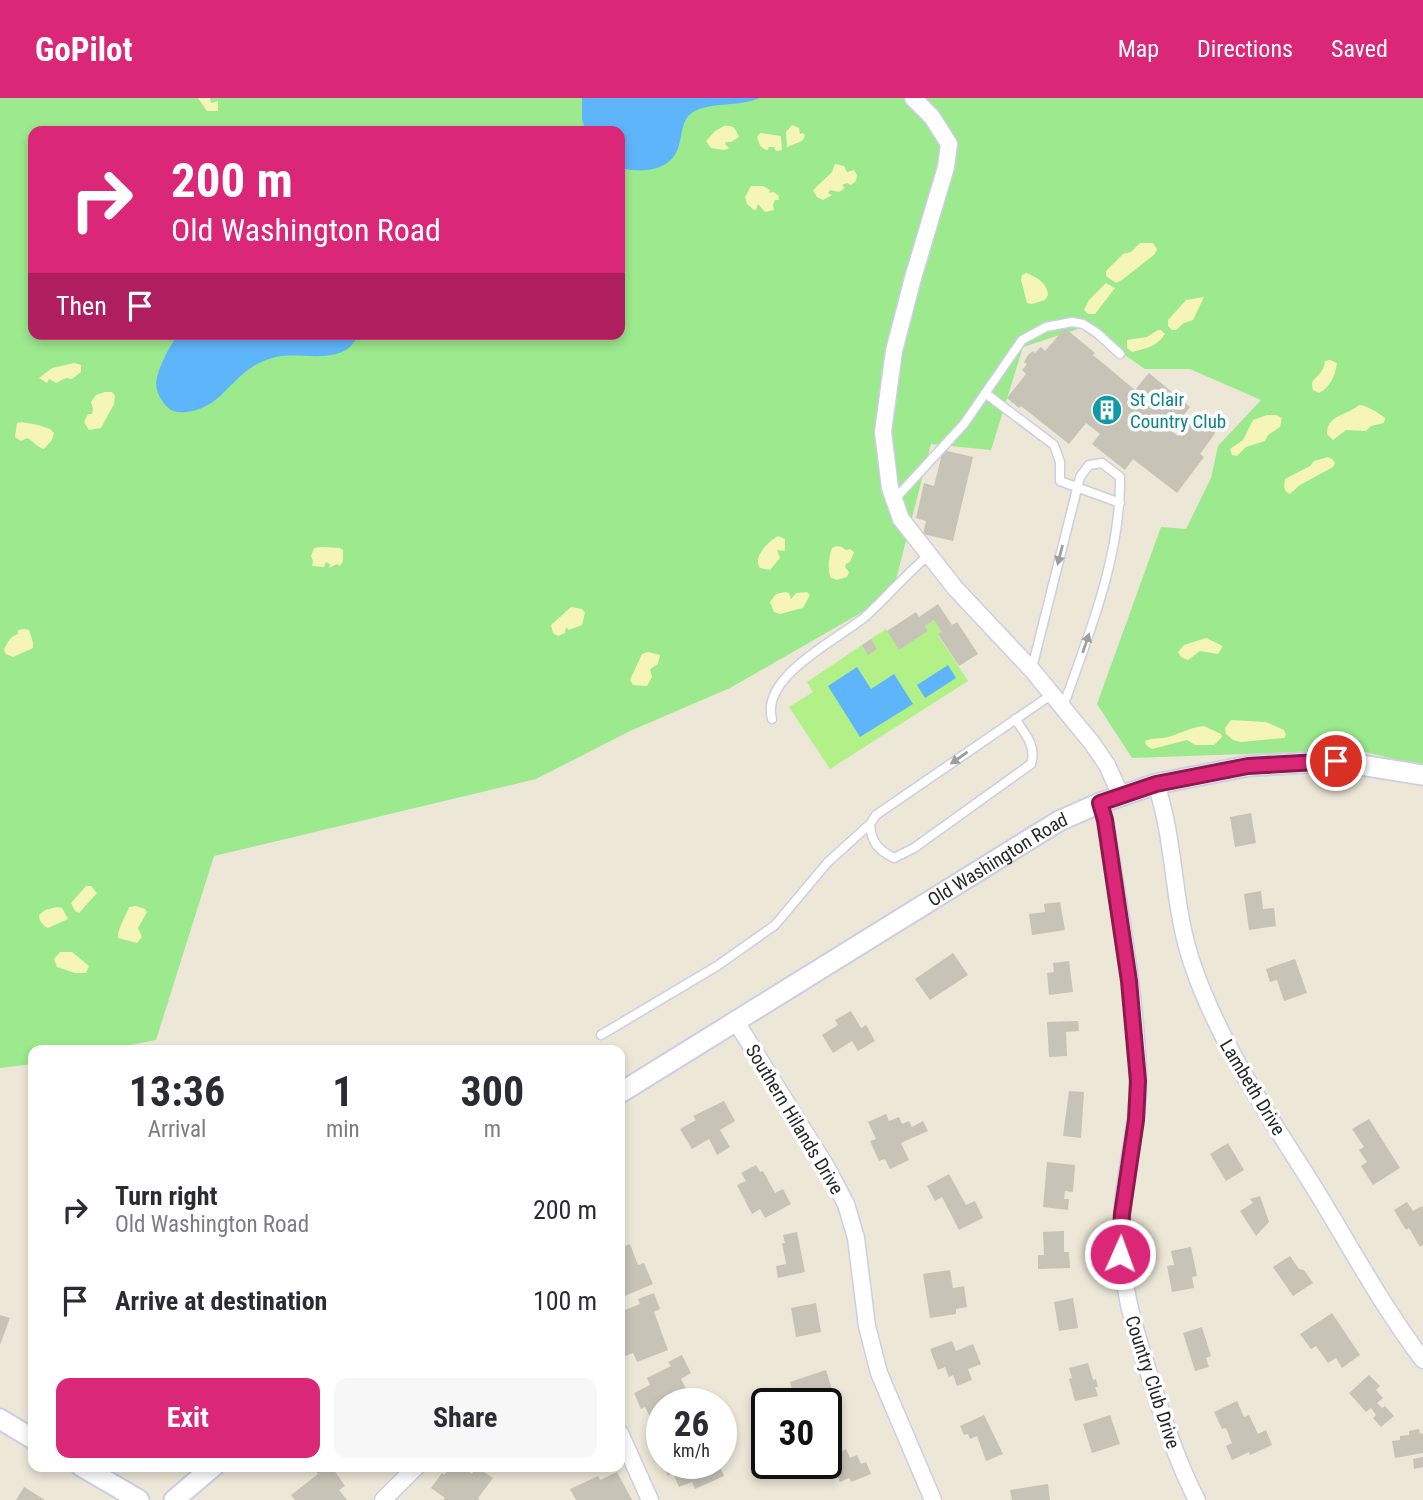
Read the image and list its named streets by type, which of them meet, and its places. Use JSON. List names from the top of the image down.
{
  "streets": {
    "street": [
      "Old Washington Road",
      "Lambeth Drive",
      "Southern Hilands Drive",
      "Country Club Drive"
    ]
  },
  "crossings": [
    ["Old Washington Road", "Lambeth Drive"],
    ["Old Washington Road", "Southern Hilands Drive"],
    ["Old Washington Road", "Country Club Drive"]
  ],
  "places": {
    "building": ["St Clair Country Club"]
  },
  "page": {
    "header": "GoPilot",
    "nav": ["Map", "Directions", "Saved"],
    "turn": ["200 m", "Old Washington Road"],
    "then": "Then",
    "eta": [
      "13:36",
      "Arrival",
      "1",
      "min",
      "300",
      "m"
    ],
    "list": [
      {
        "name": "Turn right",
        "note": "Old Washington Road",
        "value": "200 m"
      },
      {
        "name": "Arrive at destination",
        "value": "100 m"
      }
    ],
    "buttons": ["Exit", "Share"],
    "speed": "26 km/h",
    "limit": "30"
  }
}
